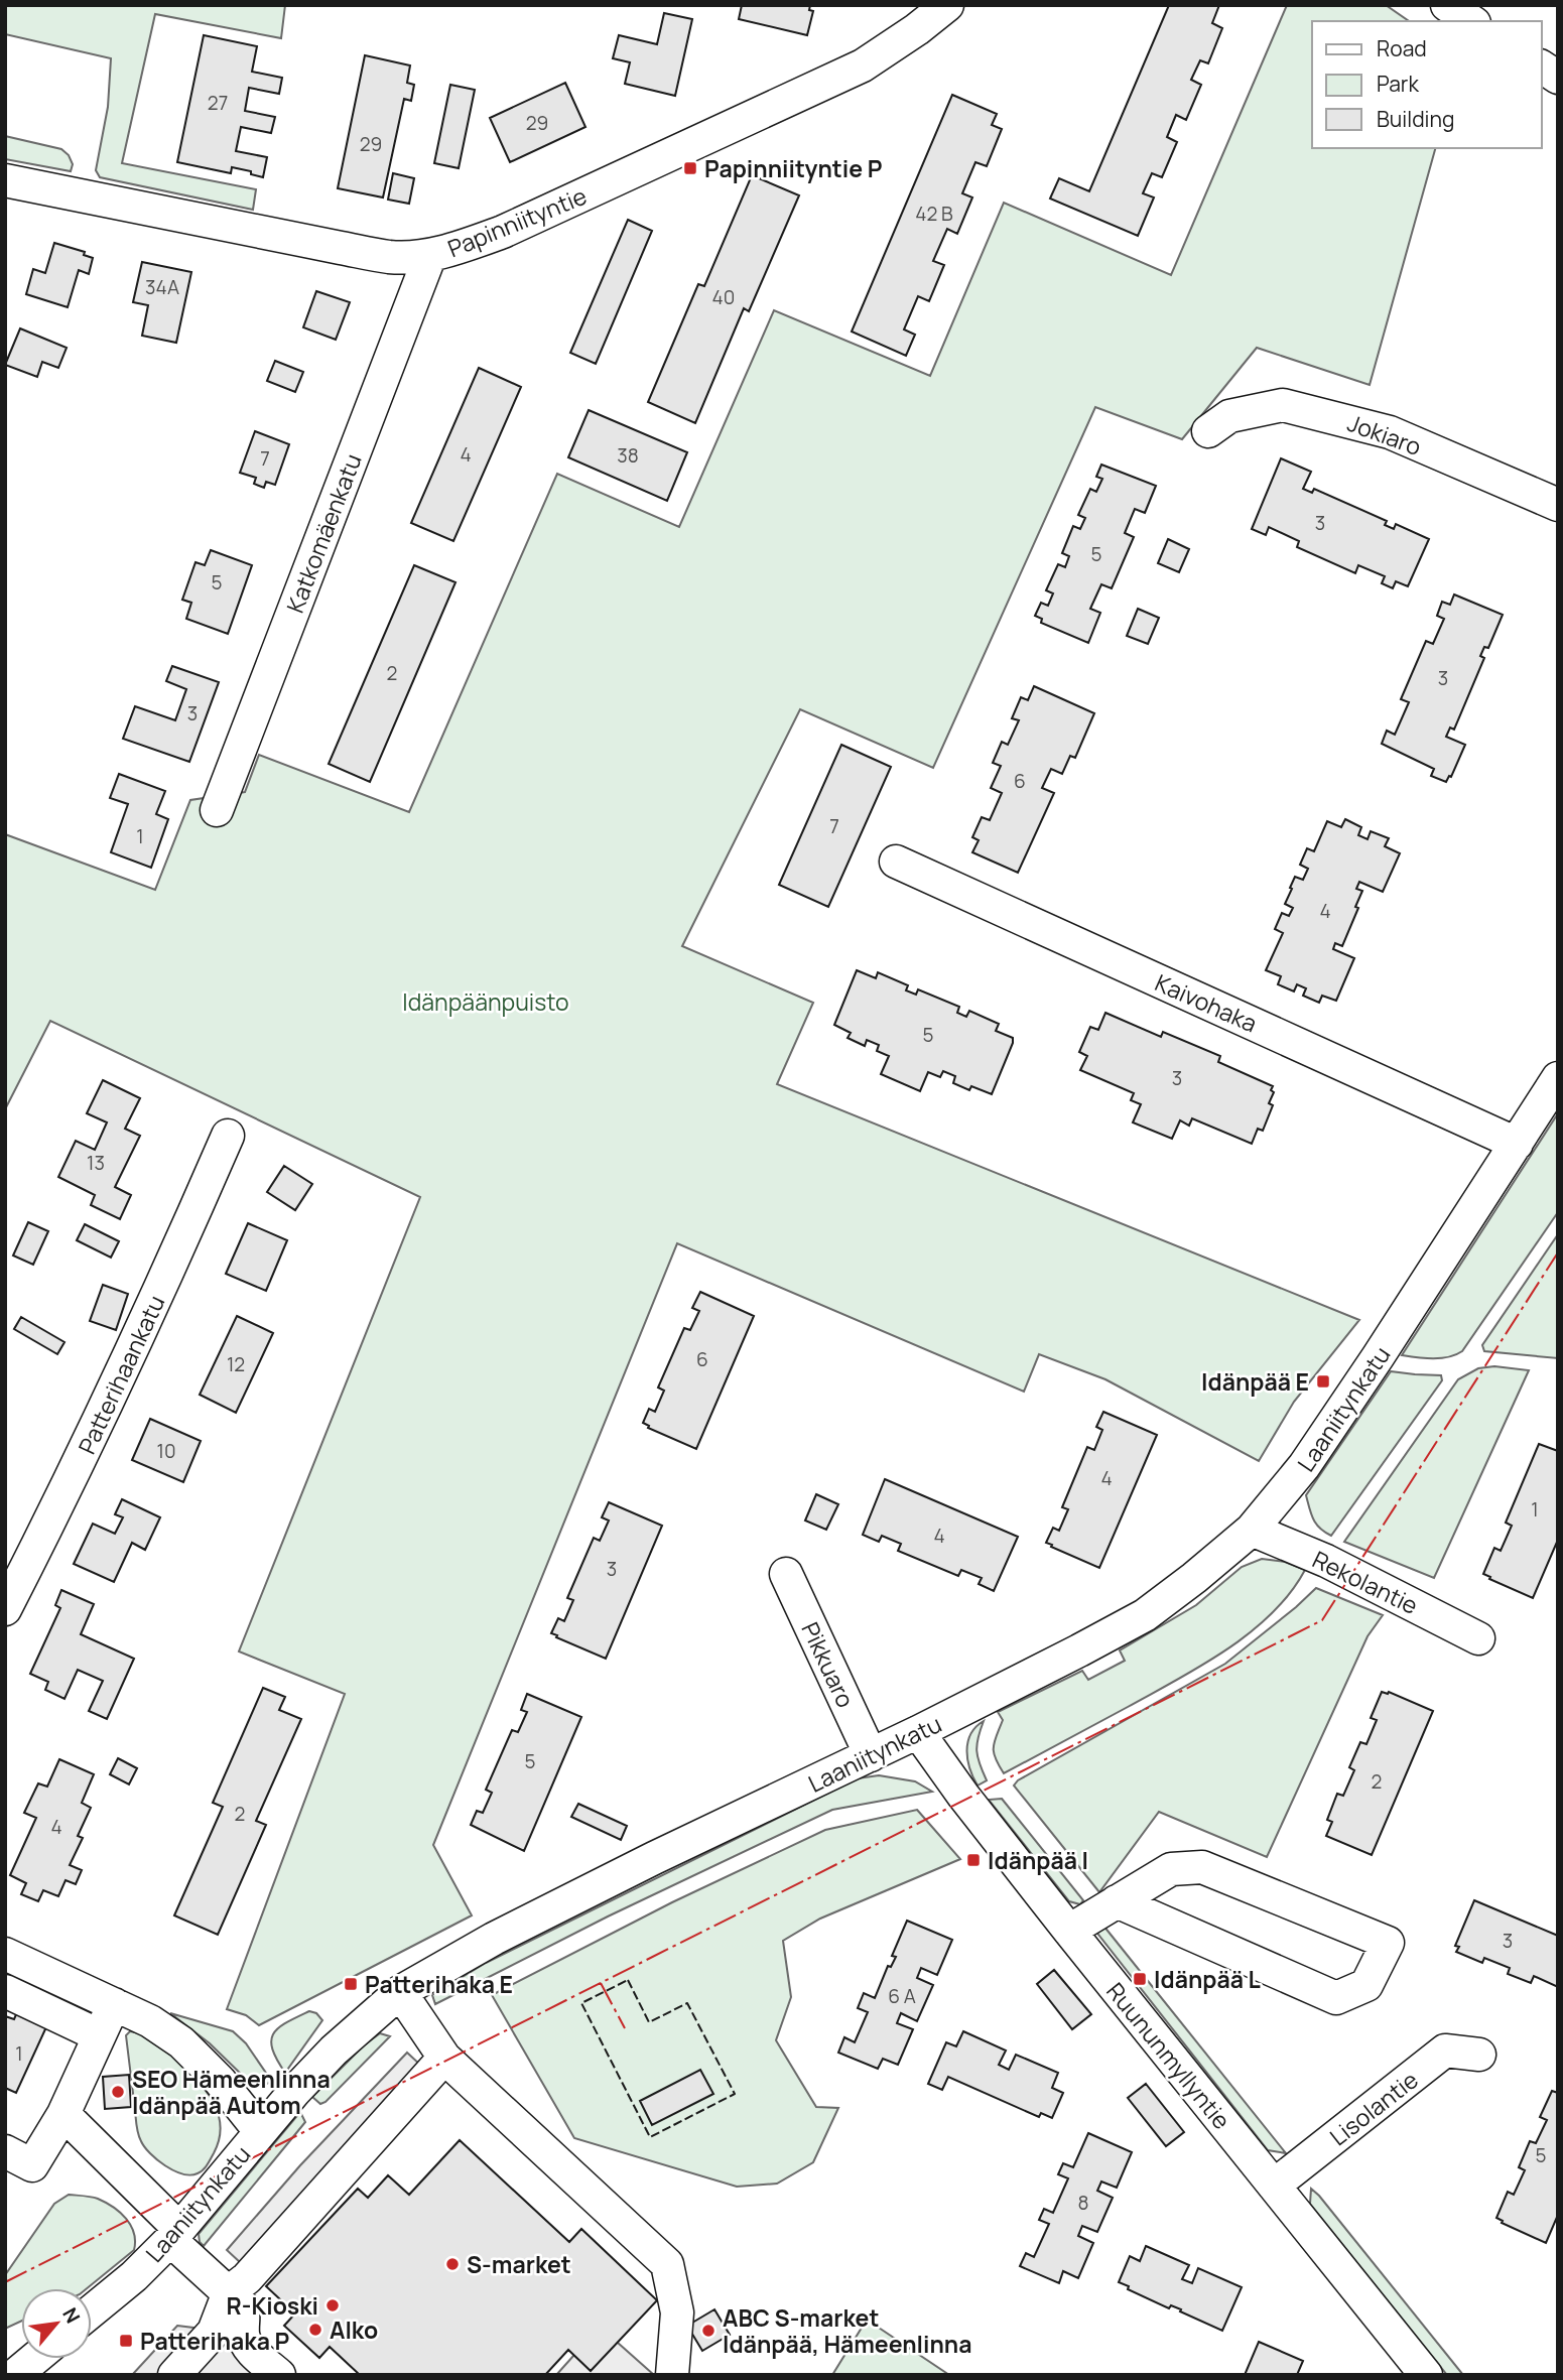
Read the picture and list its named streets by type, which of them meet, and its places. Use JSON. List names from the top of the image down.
{
  "streets": {
    "street": [
      "Papinniityntie",
      "Jokiaro",
      "Katkomäenkatu",
      "Kaivohaka",
      "Patterihaankatu",
      "Laaniitynkatu",
      "Rekolantie",
      "Pikkuaro",
      "Ruununmyllyntie",
      "Lisolantie"
    ]
  },
  "crossings": [
    ["Papinniityntie", "Katkomäenkatu"],
    ["Kaivohaka", "Laaniitynkatu"],
    ["Laaniitynkatu", "Rekolantie"],
    ["Laaniitynkatu", "Pikkuaro"],
    ["Laaniitynkatu", "Ruununmyllyntie"],
    ["Ruununmyllyntie", "Lisolantie"]
  ],
  "parks": ["Idänpäänpuisto"],
  "places": {
    "transit": [
      "Papinniityntie P",
      "Idänpää E",
      "Idänpää I",
      "Idänpää L",
      "Patterihaka E",
      "Patterihaka P"
    ],
    "other": [
      "SEO Hämeenlinna Idänpää Autom",
      "S-market",
      "R-Kioski",
      "Alko",
      "ABC S-market Idänpää, Hämeenlinna"
    ]
  },
  "house_numbers": [
    "27",
    "29",
    "29",
    "42 B",
    "34A",
    "40",
    "4",
    "38",
    "7",
    "3",
    "5",
    "5",
    "2",
    "3",
    "3",
    "6",
    "7",
    "1",
    "4",
    "5",
    "3",
    "13",
    "6",
    "12",
    "10",
    "4",
    "1",
    "4",
    "3",
    "5",
    "2",
    "2",
    "4",
    "3",
    "6 A",
    "1",
    "5",
    "8"
  ],
  "legend": ["Road", "Park", "Building"],
  "north": "top right"
}
